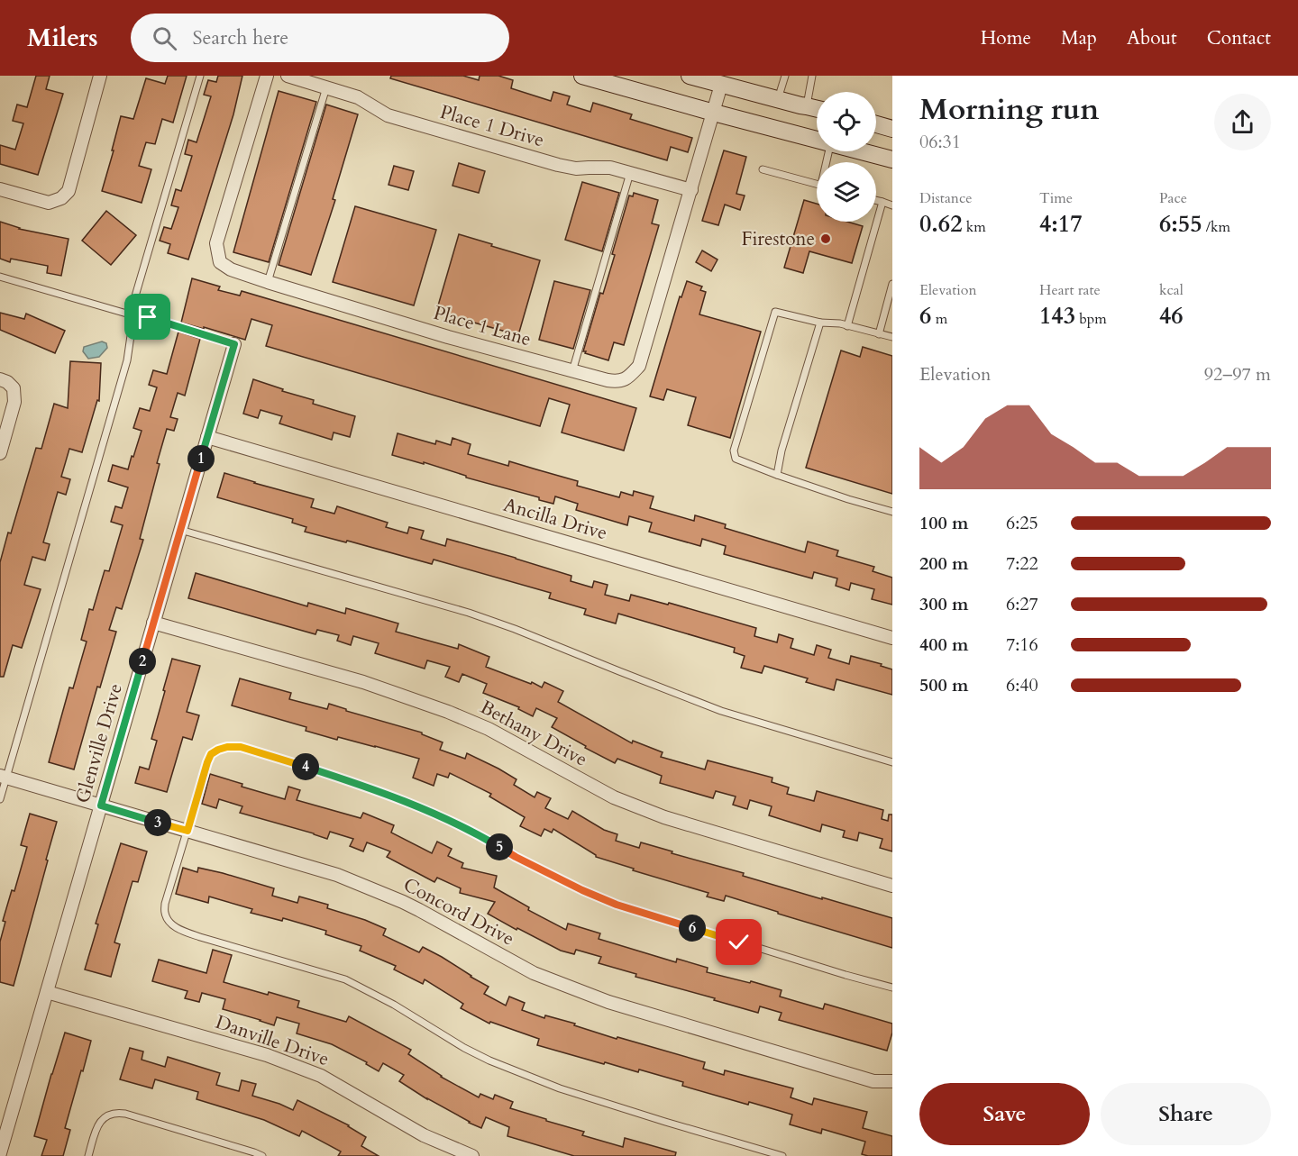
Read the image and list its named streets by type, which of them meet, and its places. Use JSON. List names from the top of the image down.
{
  "streets": {
    "street": [
      "Place 1 Drive",
      "Place 1 Lane",
      "Ancilla Drive",
      "Bethany Drive",
      "Glenville Drive",
      "Concord Drive",
      "Danville Drive"
    ]
  },
  "crossings": [
    ["Place 1 Drive", "Place 1 Lane"],
    ["Ancilla Drive", "Glenville Drive"],
    ["Bethany Drive", "Glenville Drive"],
    ["Glenville Drive", "Concord Drive"],
    ["Glenville Drive", "Danville Drive"]
  ],
  "places": ["Firestone"],
  "page": {
    "header": "Milers",
    "search": "Search here",
    "nav": [
      "Home",
      "Map",
      "About",
      "Contact"
    ],
    "heading": ["Morning run", "06:31"],
    "stats": [
      ["Distance", "0.62 km"],
      ["Time", "4:17"],
      ["Pace", "6:55 /km"],
      ["Elevation", "6 m"],
      ["Heart rate", "143 bpm"],
      ["kcal", "46"]
    ],
    "chart": ["Elevation", "92–97 m"],
    "pins": [
      "1",
      "2",
      "4",
      "3",
      "5",
      "6"
    ],
    "list": [
      {
        "name": "100 m",
        "note": "6:25"
      },
      {
        "name": "200 m",
        "note": "7:22"
      },
      {
        "name": "300 m",
        "note": "6:27"
      },
      {
        "name": "400 m",
        "note": "7:16"
      },
      {
        "name": "500 m",
        "note": "6:40"
      }
    ],
    "buttons": ["Save", "Share"]
  }
}
